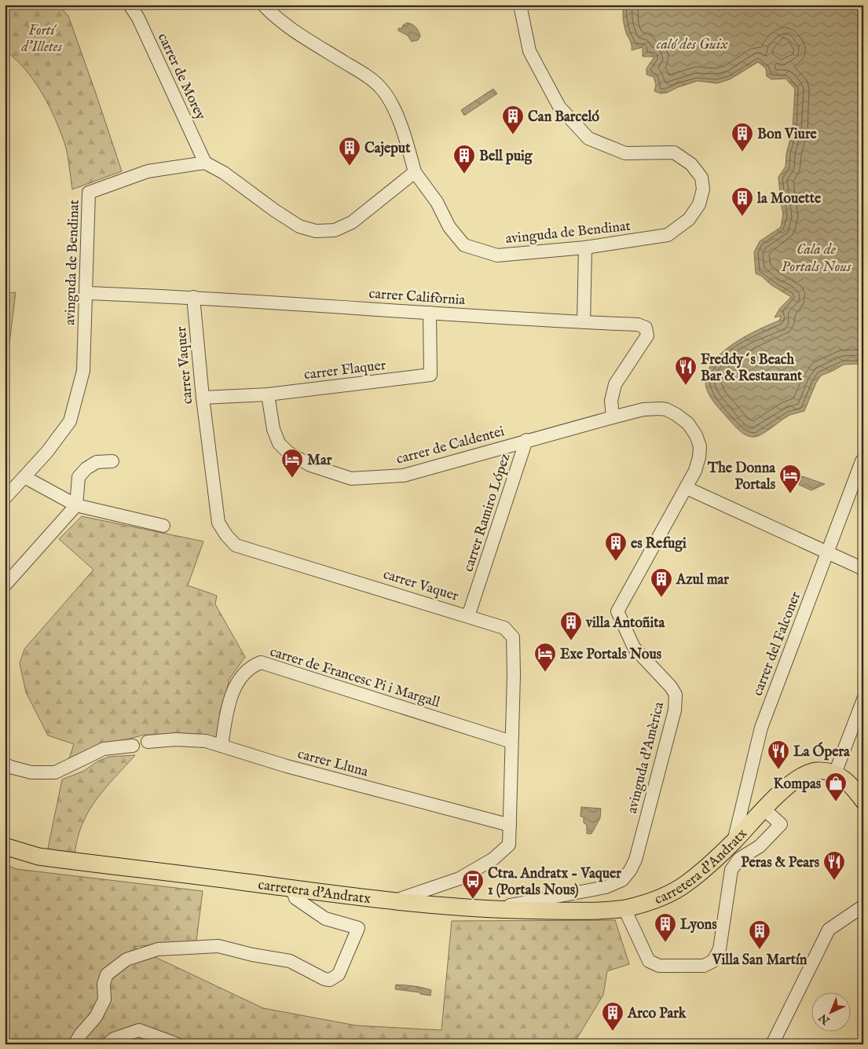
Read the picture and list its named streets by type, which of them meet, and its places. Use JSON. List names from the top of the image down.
{
  "streets": {
    "main road": ["carretera d'Andratx"],
    "street": [
      "carrer de Morey",
      "avinguda de Bendinat",
      "carrer Califòrnia",
      "carrer Vaquer",
      "carrer Flaquer",
      "carrer de Caldentei",
      "carrer Ramiro López",
      "carrer del Falconer",
      "carrer de Francesc Pi i Margall",
      "avinguda d'Amèrica",
      "carrer Lluna"
    ]
  },
  "crossings": [
    ["carrer de Morey", "avinguda de Bendinat"],
    ["avinguda de Bendinat", "carrer Califòrnia"],
    ["carrer Califòrnia", "carrer Vaquer"],
    ["carrer Califòrnia", "carrer Flaquer"],
    ["carrer Califòrnia", "carrer de Caldentei"],
    ["carrer Vaquer", "carrer Flaquer"],
    ["carrer Vaquer", "carrer Ramiro López"],
    ["carrer Vaquer", "carrer de Francesc Pi i Margall"],
    ["carrer Vaquer", "carrer Lluna"],
    ["carrer Vaquer", "carretera d'Andratx"],
    ["carrer Flaquer", "carrer de Caldentei"],
    ["carrer de Caldentei", "carrer Ramiro López"],
    ["carrer de Caldentei", "avinguda d'Amèrica"],
    ["carrer del Falconer", "carretera d'Andratx"],
    ["carrer de Francesc Pi i Margall", "carrer Lluna"],
    ["avinguda d'Amèrica", "carretera d'Andratx"]
  ],
  "water": ["caló des Guix", "Cala de Portals Nous"],
  "parks": ["Fortí d'Illetes"],
  "places": {
    "building": [
      "Can Barceló",
      "Bon Viure",
      "Cajeput",
      "Bell puig",
      "la Mouette",
      "es Refugi",
      "Azul mar",
      "villa Antoñita",
      "Lyons",
      "Villa San Martín",
      "Arco Park"
    ],
    "restaurant": ["Freddy´s Beach Bar & Restaurant", "La Ópera", "Peras & Pears"],
    "hotel": ["Mar", "The Donna Portals", "Exe Portals Nous"],
    "shop": ["Kompas"],
    "bus stop": ["Ctra. Andratx - Vaquer 1 (Portals Nous)"]
  },
  "north": "bottom left"
}
